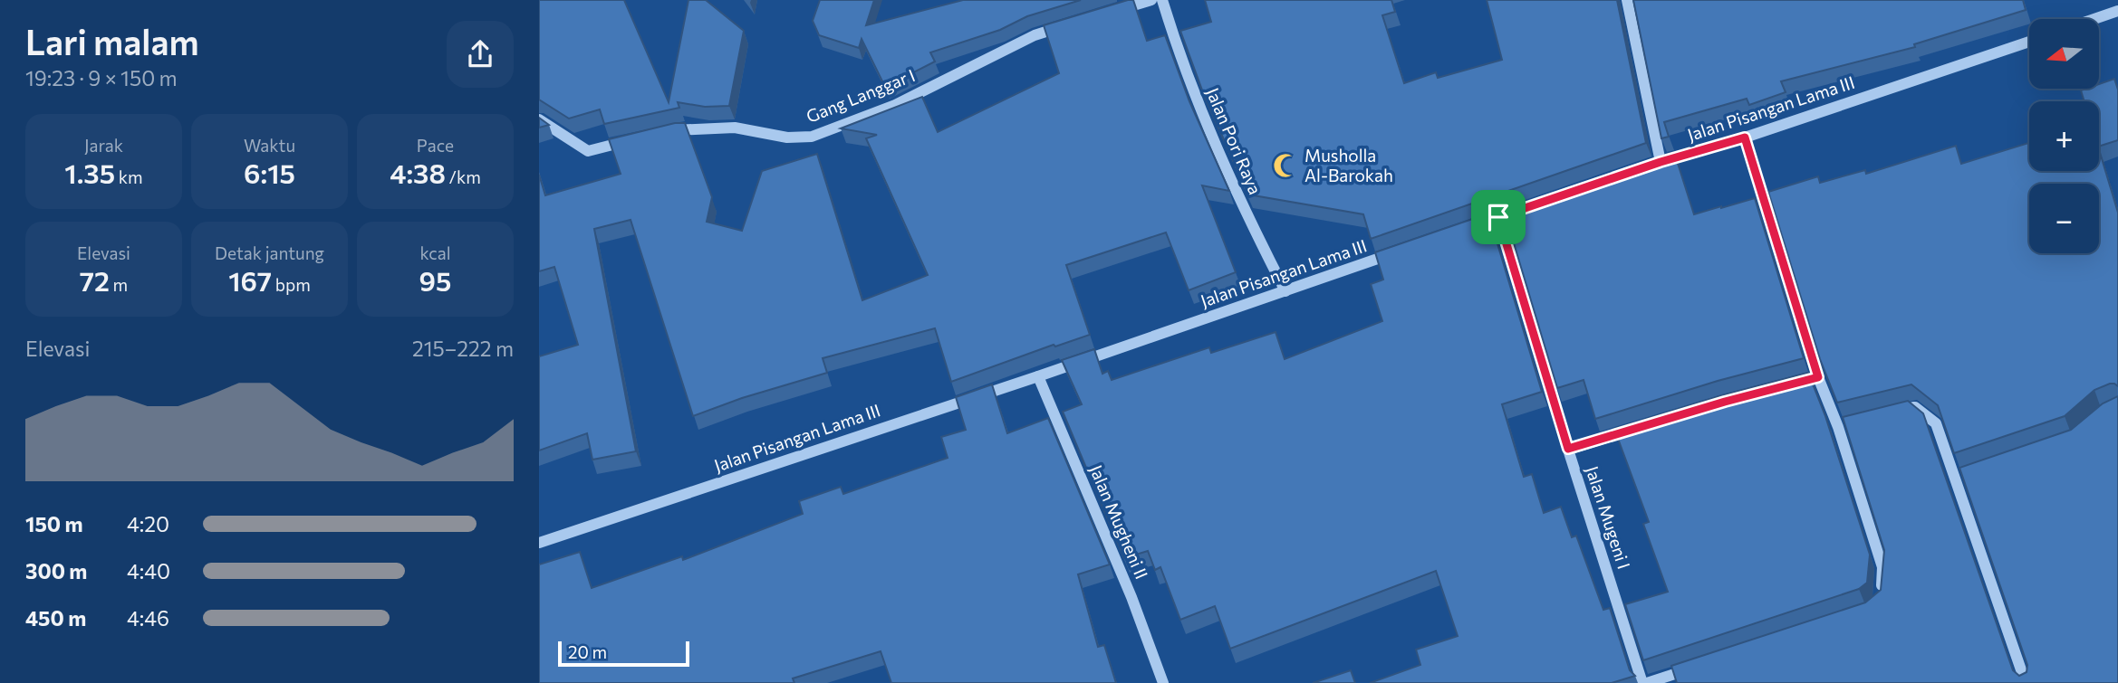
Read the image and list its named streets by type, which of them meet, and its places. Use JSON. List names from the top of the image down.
{
  "streets": {
    "street": [
      "Gang Langgar I",
      "Jalan Pisangan Lama III",
      "Jalan Pori Raya",
      "Jalan Mugeni I",
      "Jalan Mugheni II"
    ]
  },
  "crossings": [
    ["Jalan Pisangan Lama III", "Jalan Pori Raya"],
    ["Jalan Pisangan Lama III", "Jalan Mugheni II"]
  ],
  "places": {
    "mosque": ["Musholla Al-Barokah"]
  },
  "scale_bar": "20 m",
  "north": "left",
  "page": {
    "heading": ["Lari malam", "19:23 · 9 × 150 m"],
    "map_buttons": ["+", "−"],
    "stats": [
      ["Jarak", "1.35 km"],
      ["Waktu", "6:15"],
      ["Pace", "4:38 /km"],
      ["Elevasi", "72 m"],
      ["Detak jantung", "167 bpm"],
      ["kcal", "95"]
    ],
    "chart": ["Elevasi", "215–222 m"],
    "list": [
      {
        "name": "150 m",
        "note": "4:20"
      },
      {
        "name": "300 m",
        "note": "4:40"
      },
      {
        "name": "450 m",
        "note": "4:46"
      }
    ],
    "scale": "20 m"
  }
}
